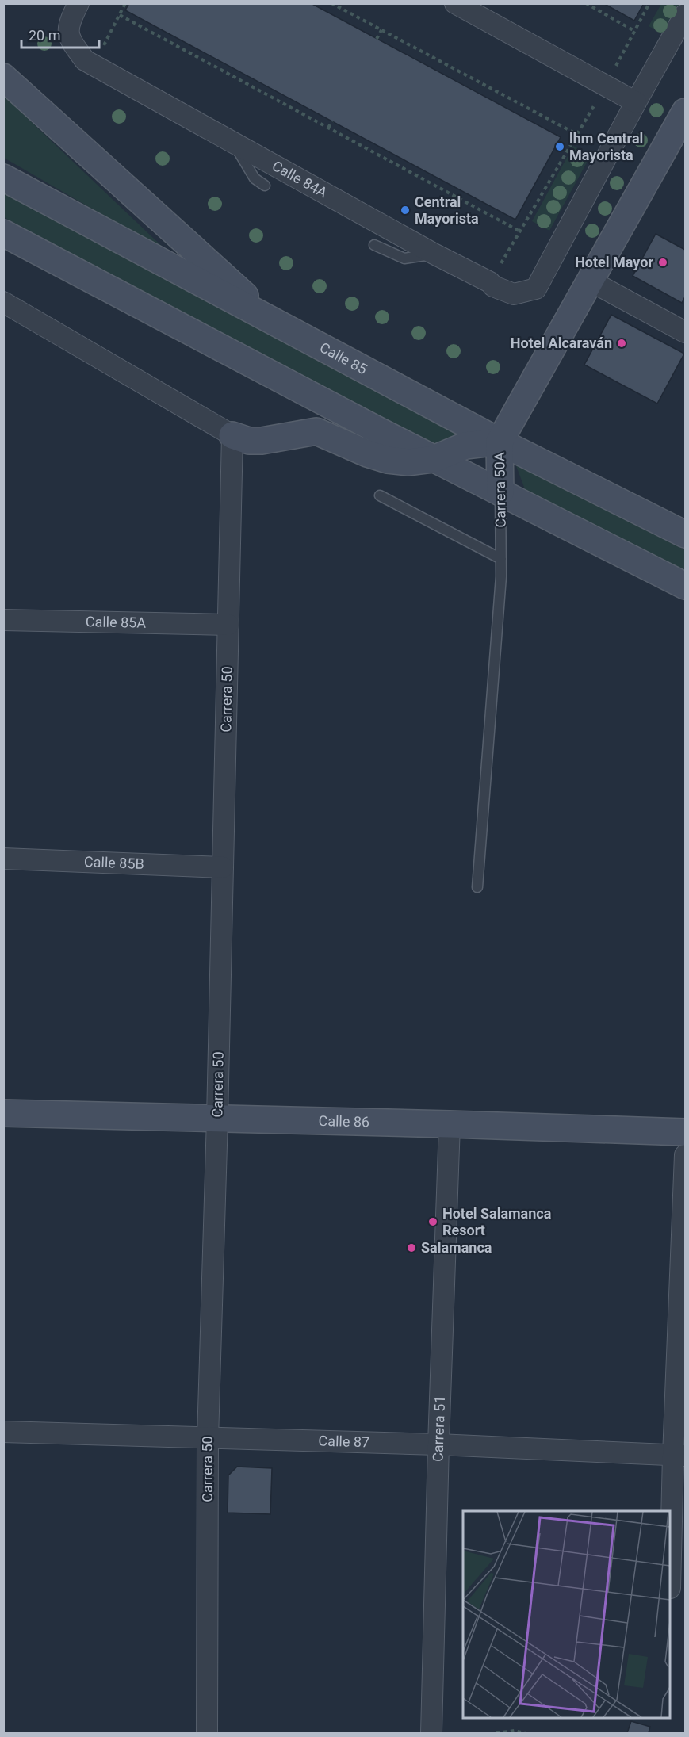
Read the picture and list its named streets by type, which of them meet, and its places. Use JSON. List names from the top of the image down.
{
  "streets": {
    "main road": ["Calle 85", "Carrera 50A", "Calle 86"],
    "street": [
      "Calle 84A",
      "Calle 85A",
      "Carrera 50",
      "Calle 85B",
      "Carrera 51",
      "Calle 87"
    ]
  },
  "crossings": [
    ["Calle 85", "Carrera 50A"],
    ["Calle 85A", "Carrera 50"],
    ["Carrera 50", "Calle 85B"],
    ["Carrera 50", "Calle 86"],
    ["Carrera 50", "Calle 87"],
    ["Calle 86", "Carrera 51"],
    ["Carrera 51", "Calle 87"]
  ],
  "places": [
    "lhm Central Mayorista",
    "Central Mayorista",
    "Hotel Mayor",
    "Hotel Alcaraván",
    "Hotel Salamanca Resort",
    "Salamanca"
  ],
  "scale_bar": "20 m"
}
